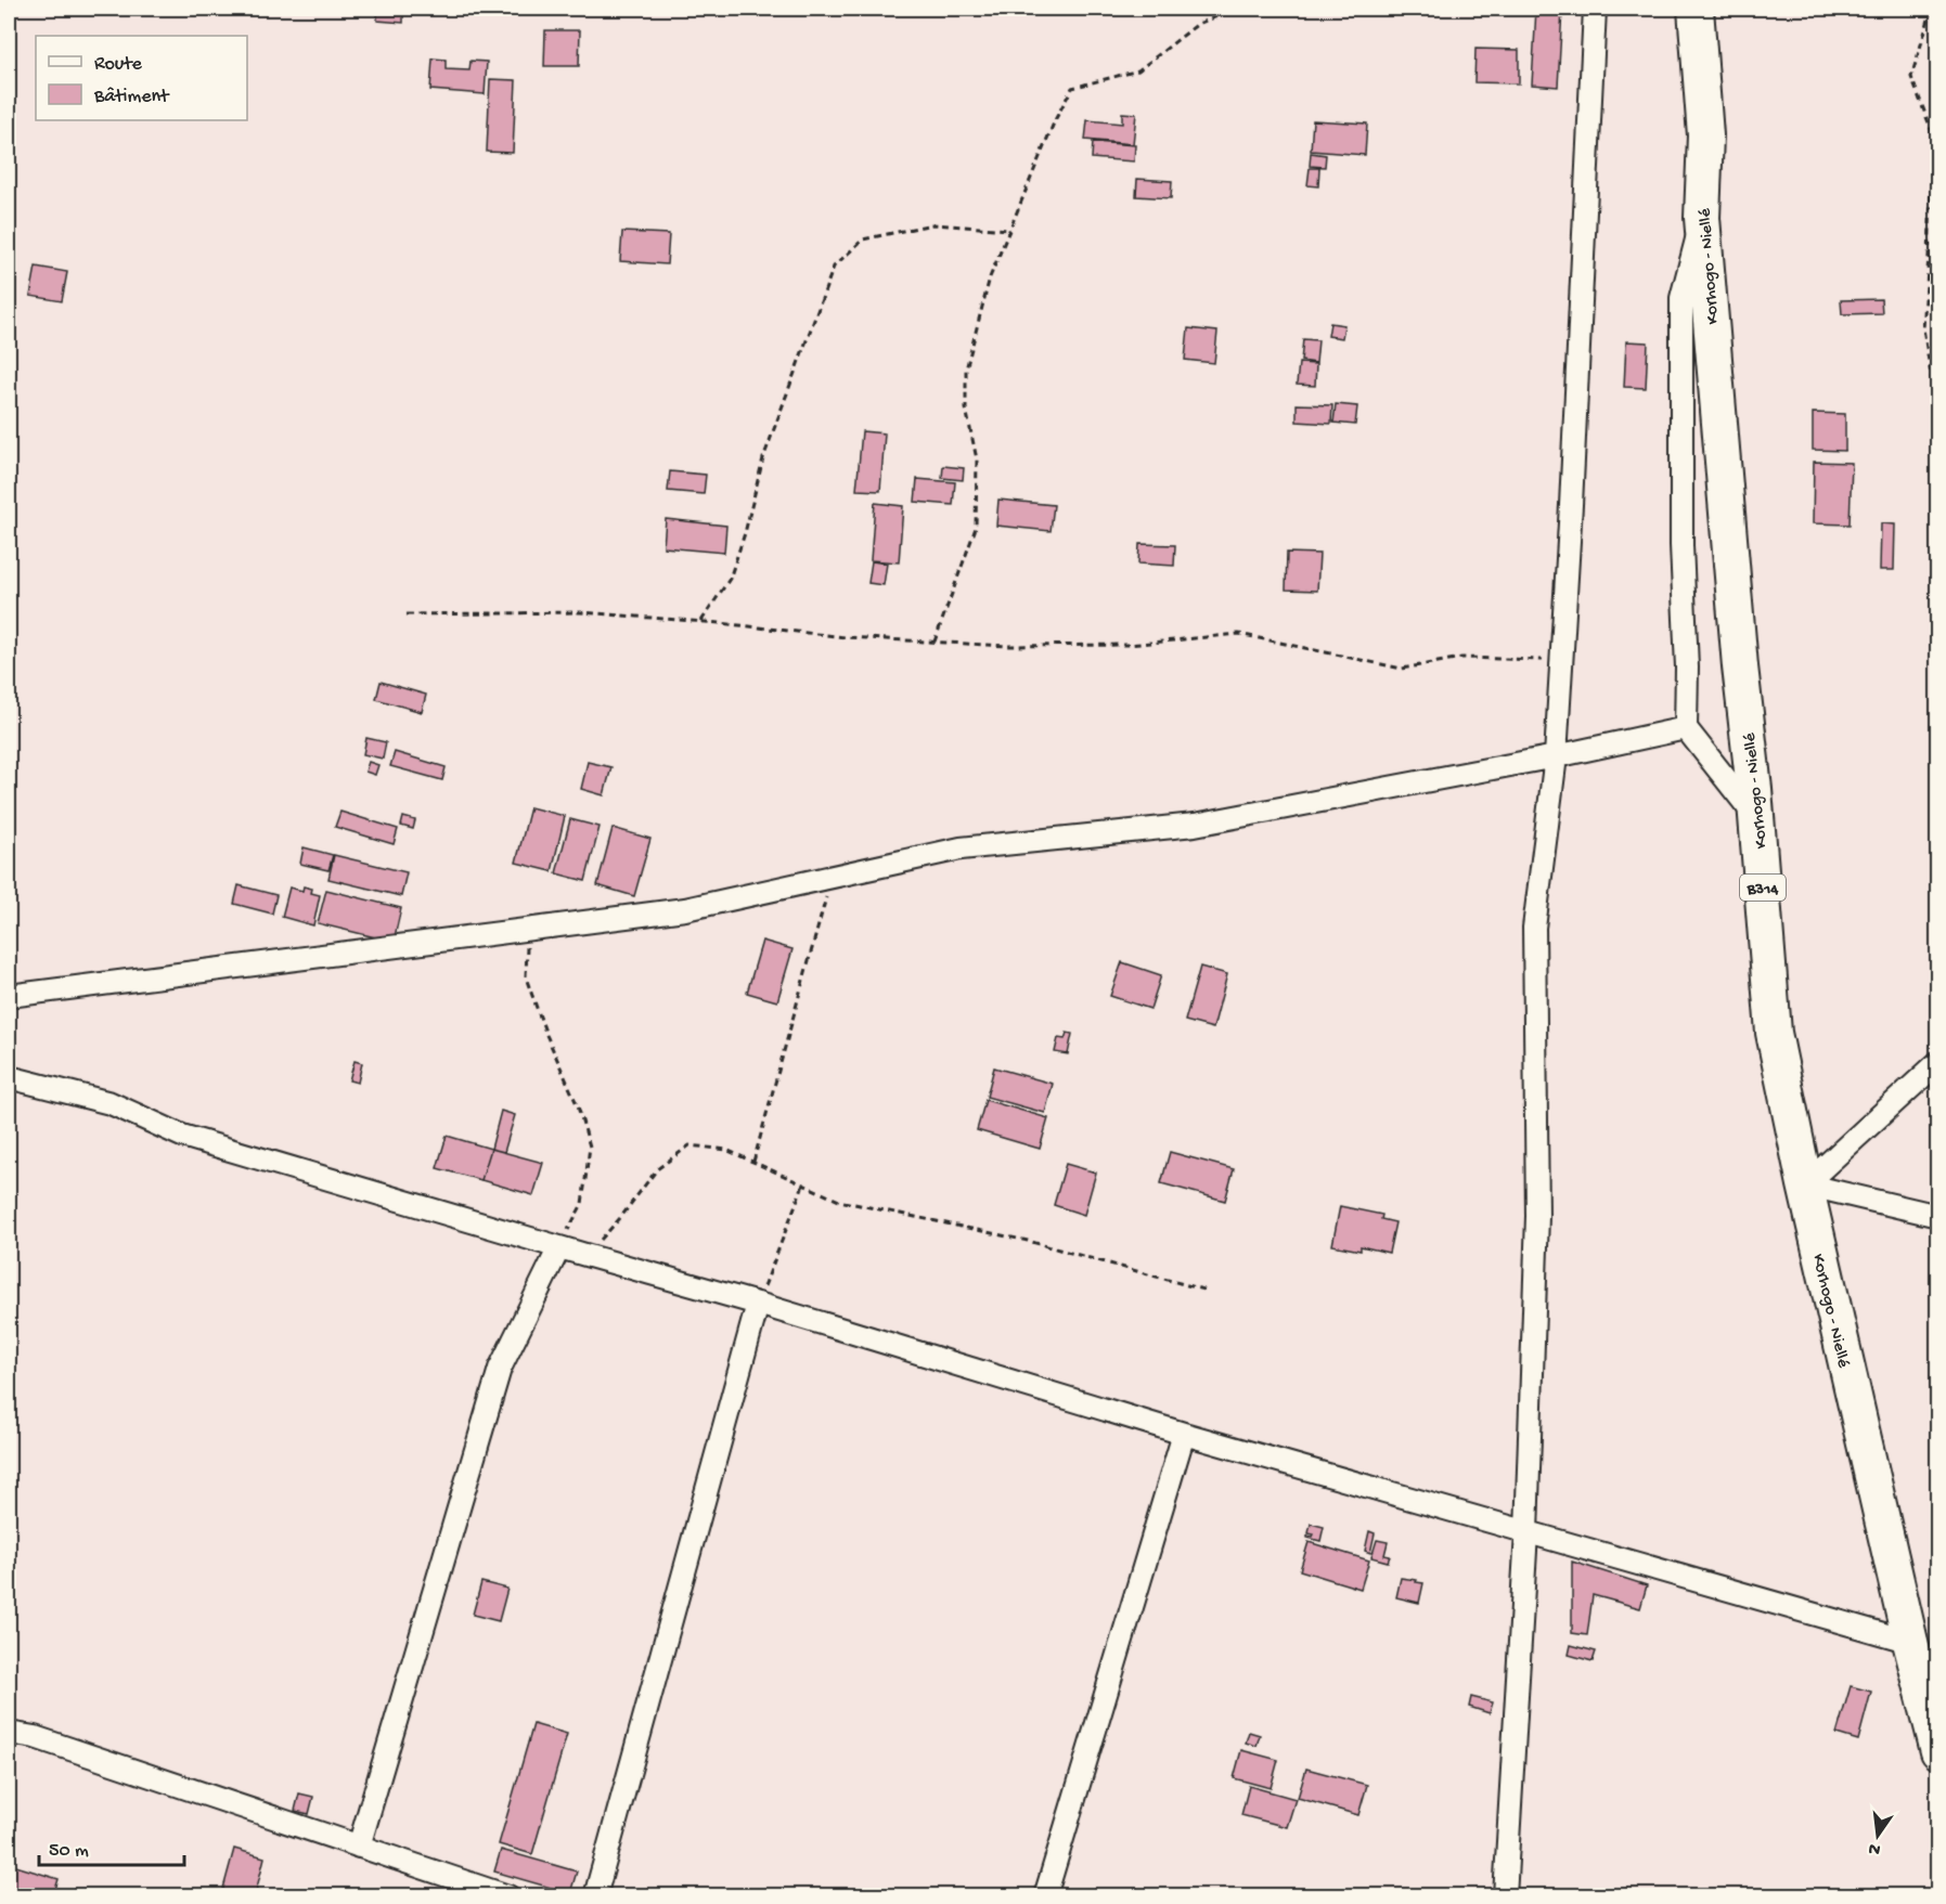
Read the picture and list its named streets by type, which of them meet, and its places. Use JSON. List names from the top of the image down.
{
  "streets": {
    "main road": ["Korhogo - Niellé", "B314"]
  },
  "legend": ["Route", "Bâtiment"],
  "scale_bar": "50 m",
  "north": "bottom"
}
